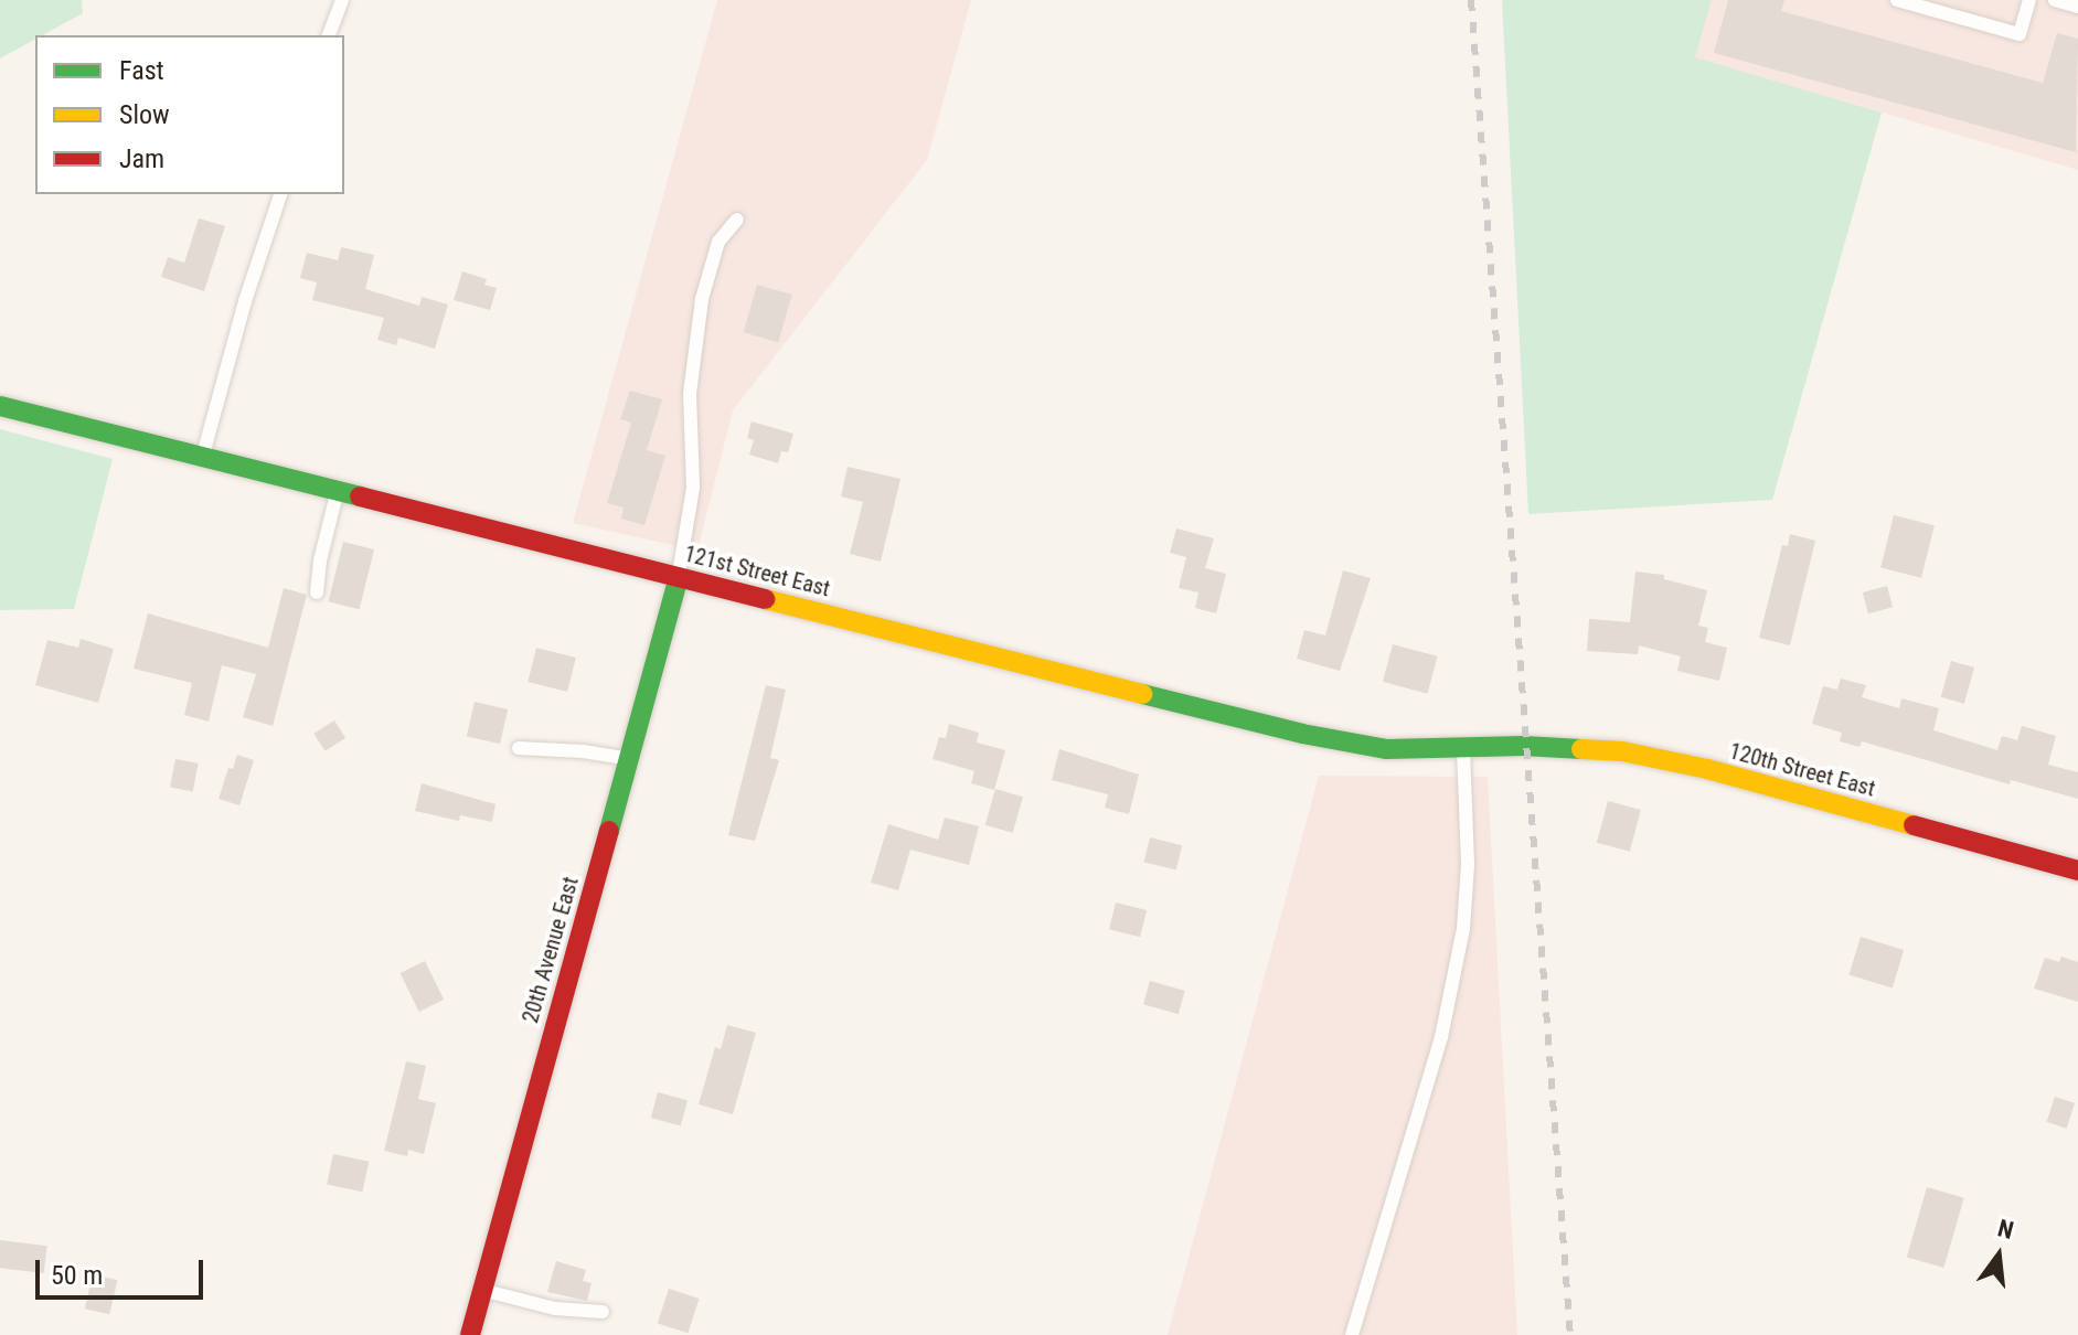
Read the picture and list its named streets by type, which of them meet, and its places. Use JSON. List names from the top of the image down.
{
  "streets": {
    "street": ["121st Street East", "120th Street East", "20th Avenue East"]
  },
  "crossings": [
    ["121st Street East", "120th Street East"],
    ["121st Street East", "20th Avenue East"]
  ],
  "legend": ["Fast", "Slow", "Jam"],
  "scale_bar": "50 m",
  "north": "top"
}
